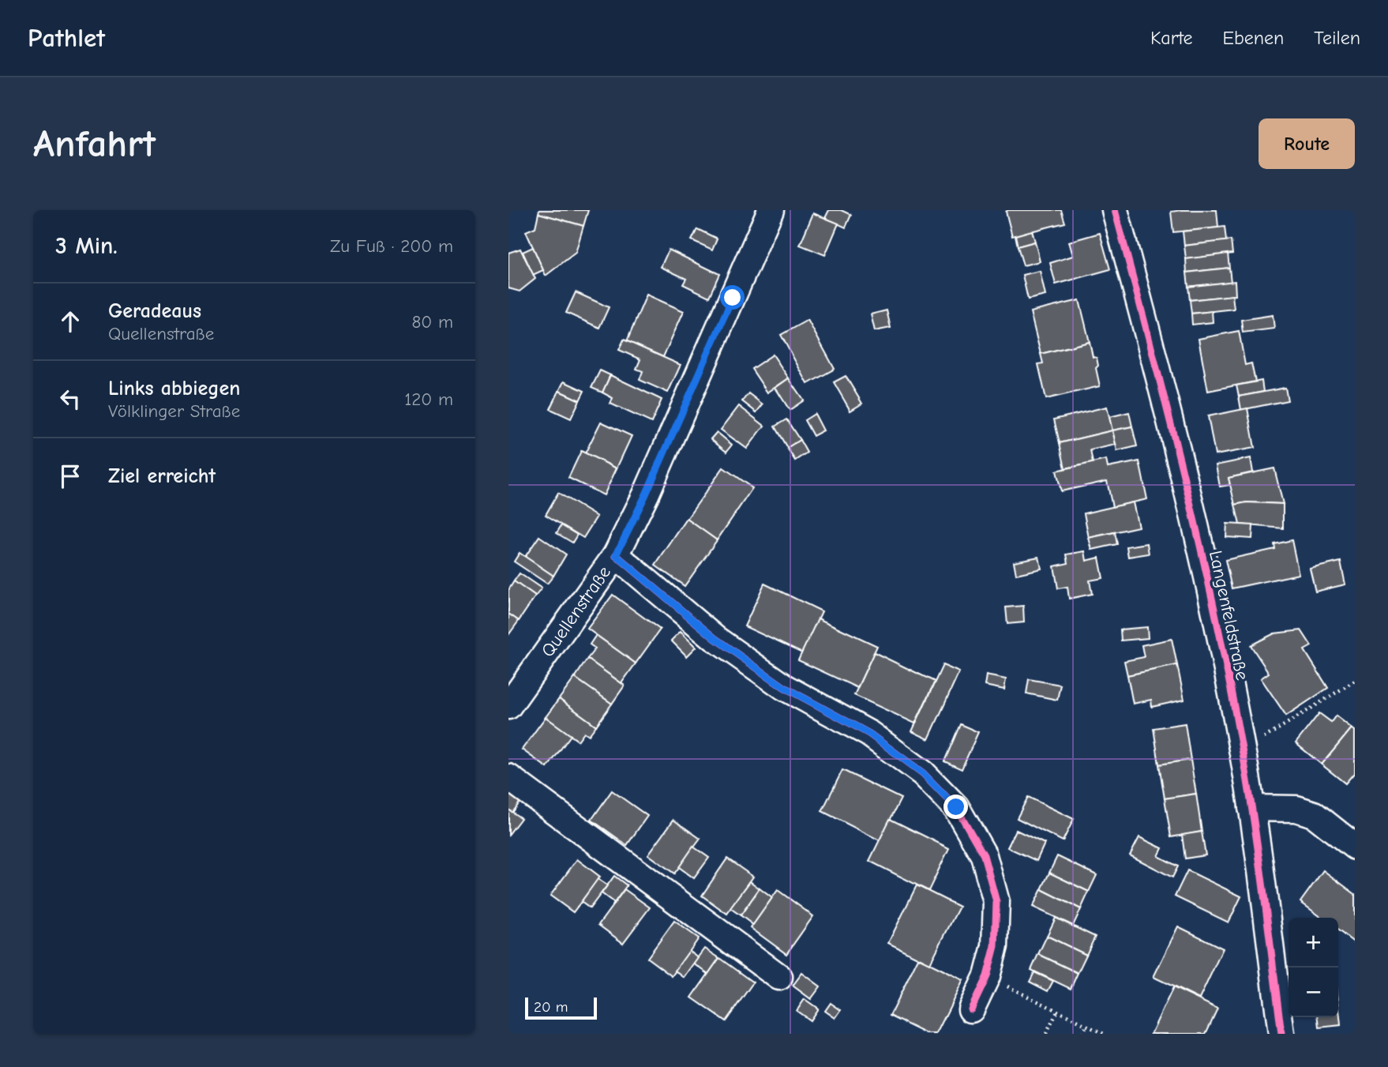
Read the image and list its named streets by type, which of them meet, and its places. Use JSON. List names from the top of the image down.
{
  "streets": {
    "street": ["Quellenstraße", "Langenfeldstraße"]
  },
  "scale_bar": "20 m",
  "page": {
    "header": "Pathlet",
    "nav": ["Karte", "Ebenen", "Teilen"],
    "buttons": "Route",
    "title": "Anfahrt",
    "heading": ["3 Min.", "Zu Fuß · 200 m"],
    "list": [
      ["Geradeaus", "Quellenstraße", "80 m"],
      ["Links abbiegen", "Völklinger Straße", "120 m"],
      "Ziel erreicht"
    ],
    "map_buttons": ["+", "−"],
    "scale": "20 m"
  }
}
